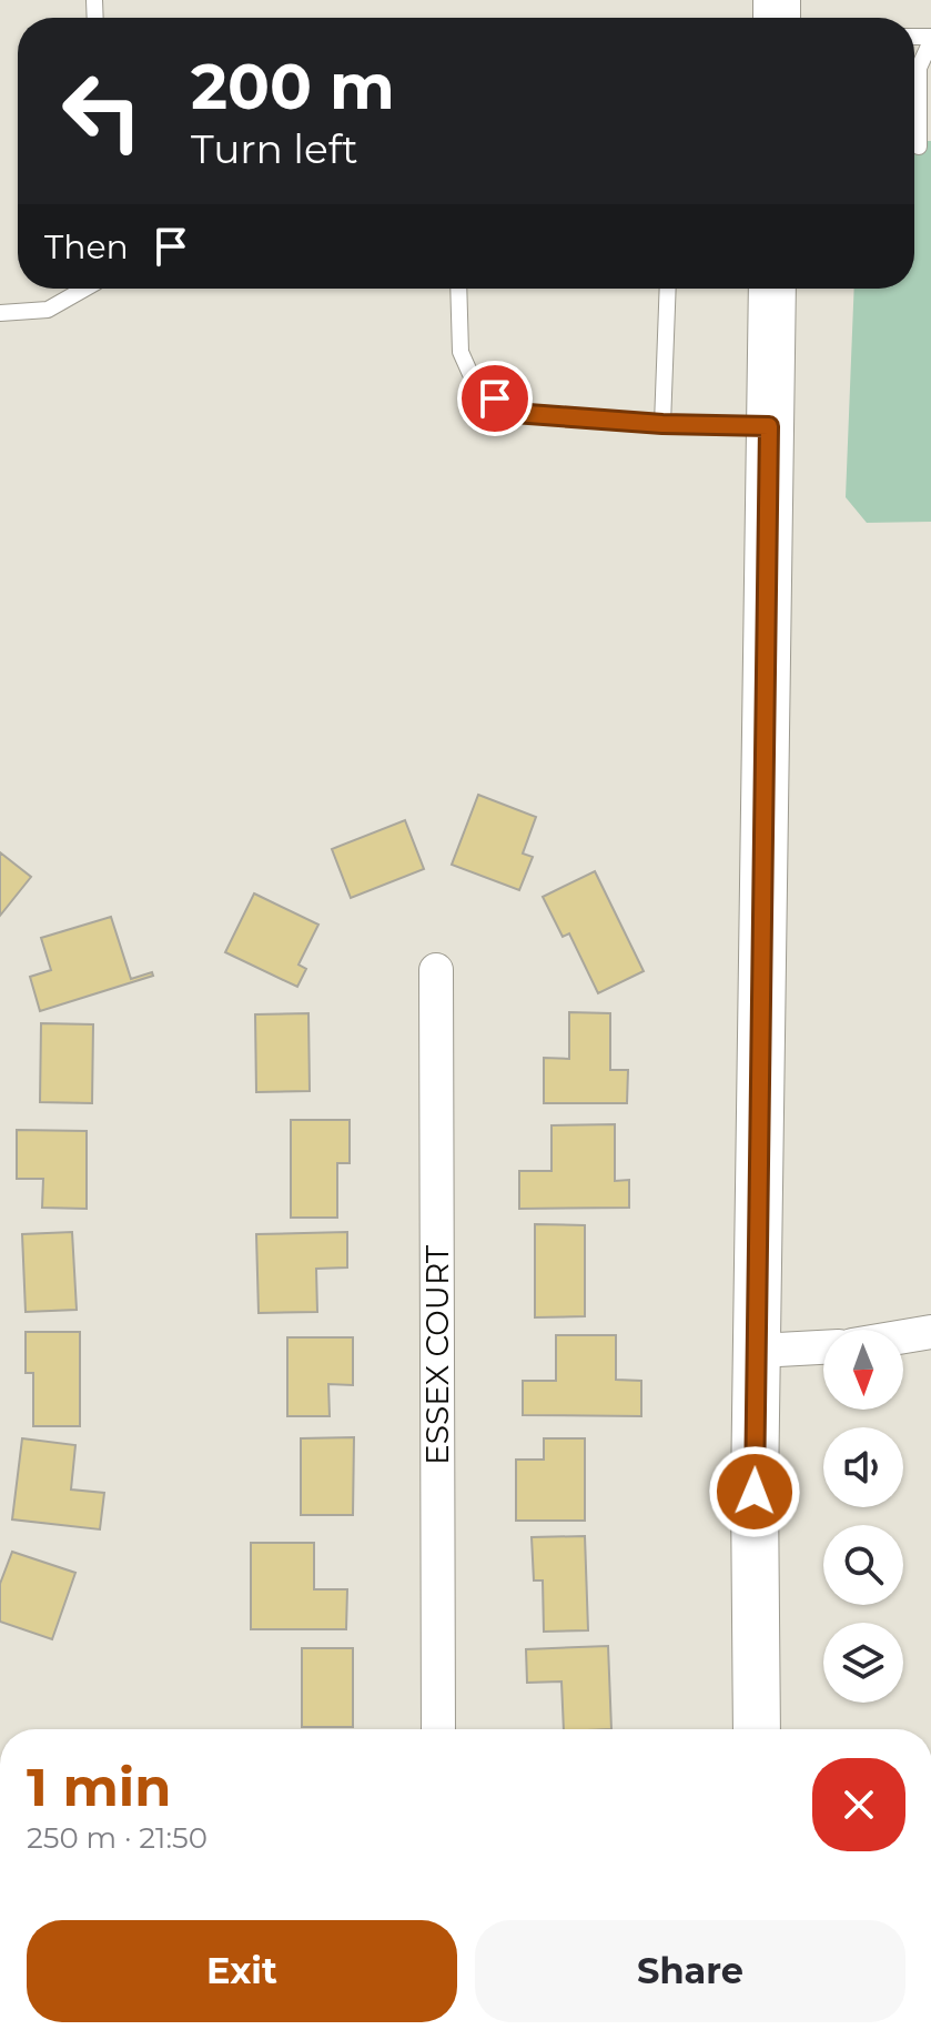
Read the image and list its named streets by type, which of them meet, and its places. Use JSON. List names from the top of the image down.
{
  "streets": {
    "street": ["ESSEX COURT"]
  },
  "north": "bottom",
  "page": {
    "turn": ["200 m", "Turn left"],
    "then": "Then",
    "heading": ["1 min", "250 m · 21:50"],
    "buttons": ["Exit", "Share"]
  }
}
